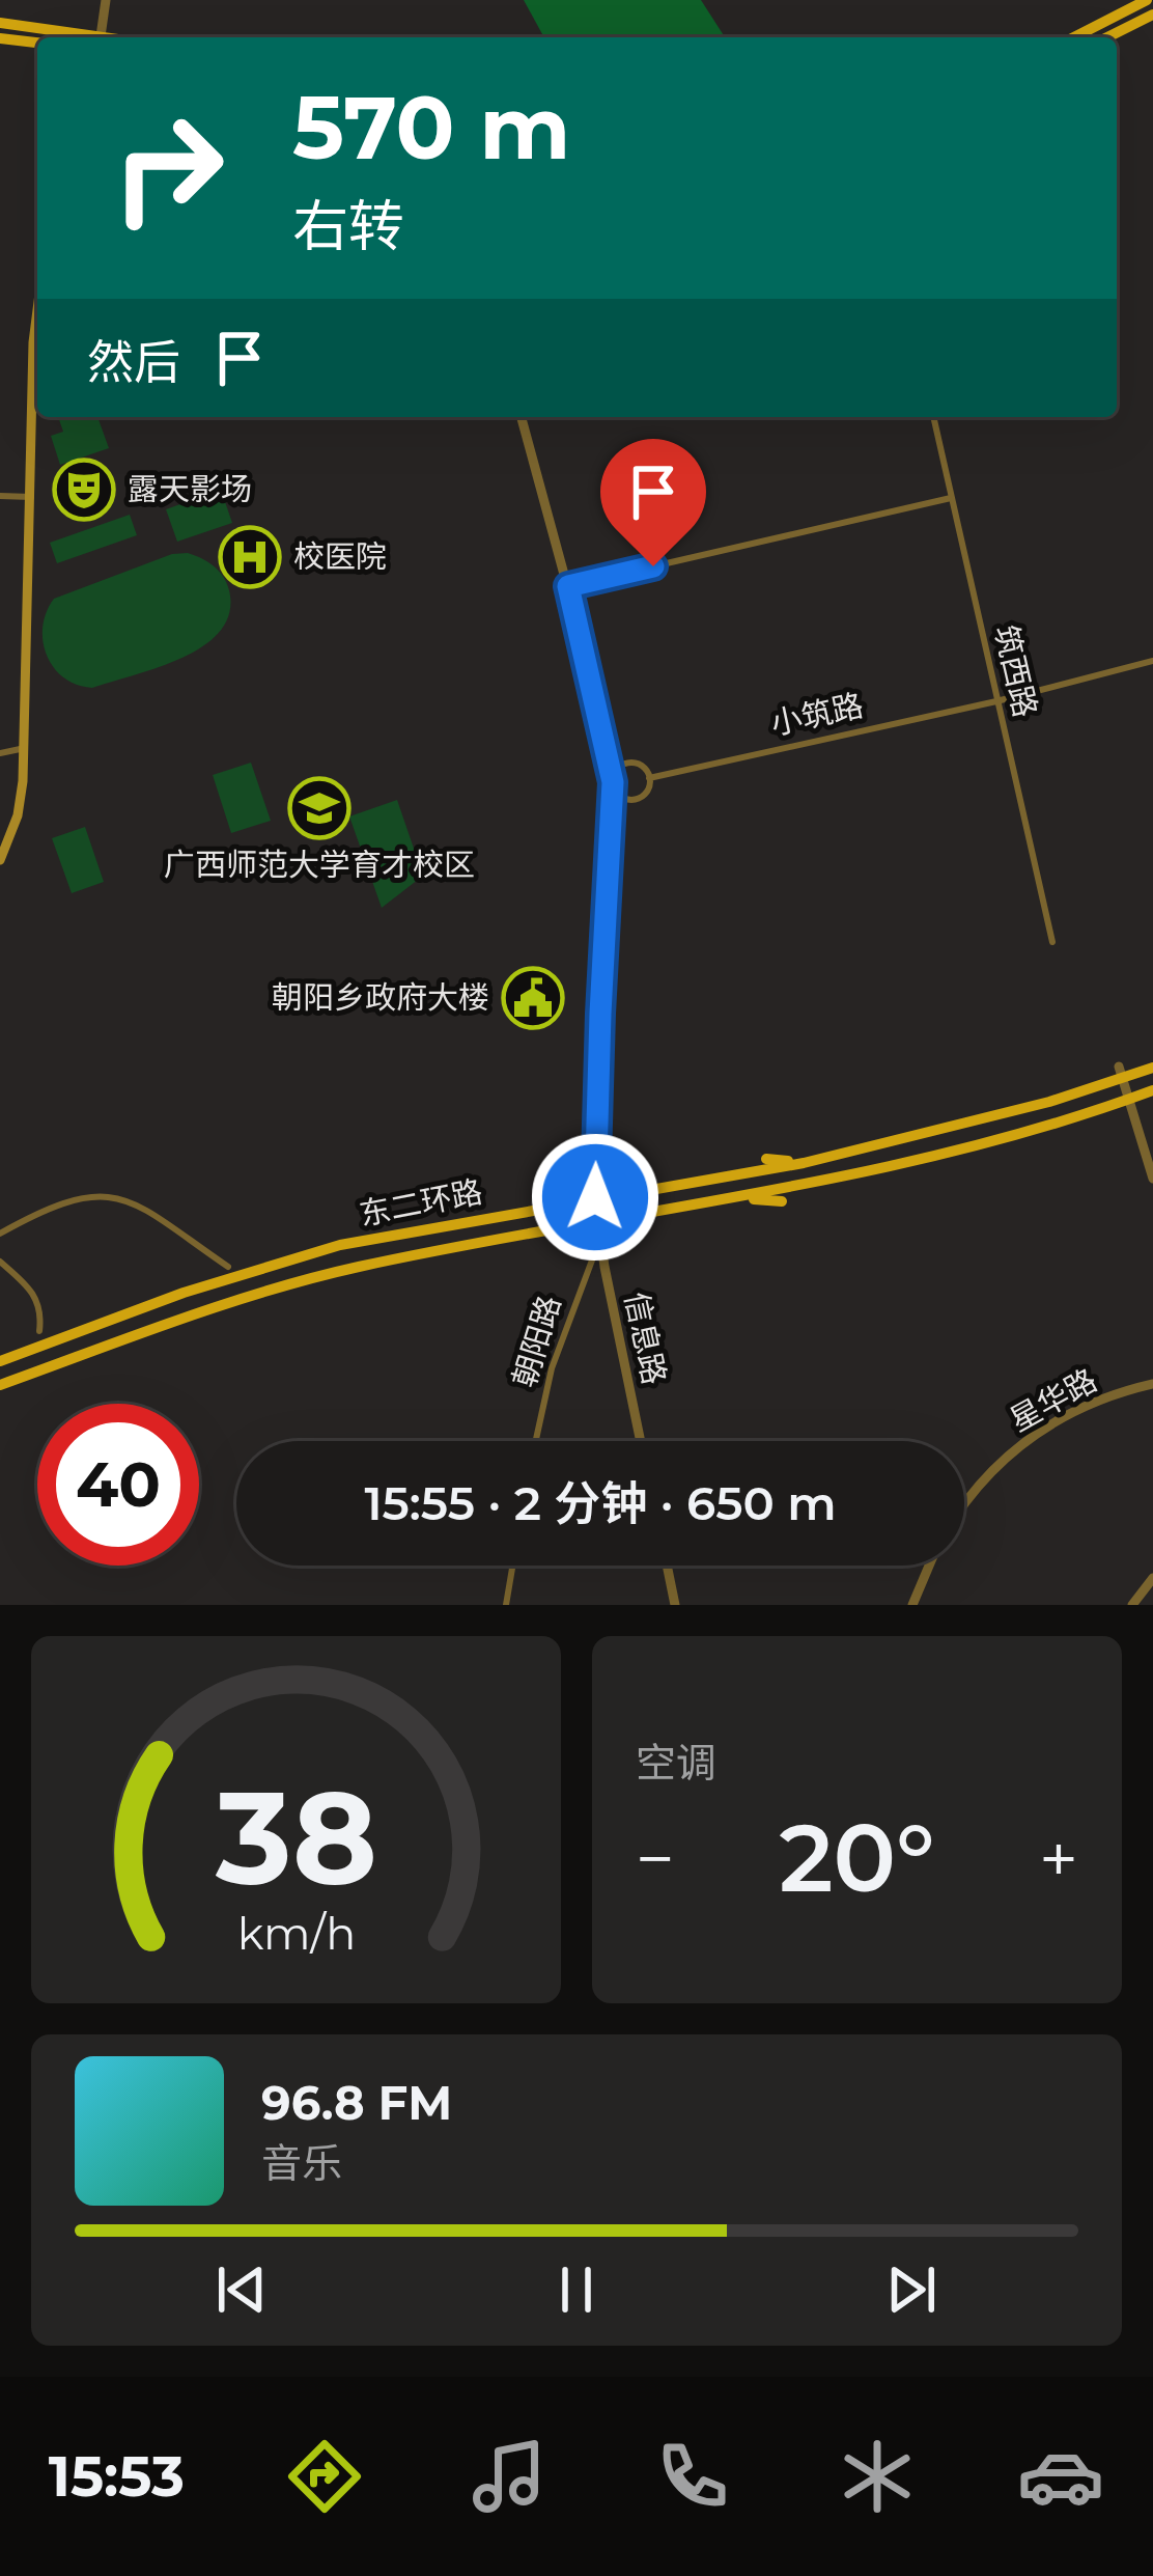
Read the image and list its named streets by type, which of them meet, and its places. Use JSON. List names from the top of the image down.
{
  "streets": {
    "main road": ["东二环路"],
    "street": [
      "筑西路",
      "小筑路",
      "信息路",
      "朝阳路",
      "星华路"
    ]
  },
  "crossings": [
    ["筑西路", "小筑路"],
    ["东二环路", "信息路"],
    ["信息路", "朝阳路"]
  ],
  "places": {
    "theatre": ["露天影场"],
    "hospital": ["校医院"],
    "school or university": ["广西师范大学育才校区"],
    "public building": ["朝阳乡政府大楼"]
  },
  "page": {
    "turn": ["570 m", "右转"],
    "then": "然后",
    "limit": "40",
    "trip": "15:55 · 2 分钟 · 650 m",
    "tile": "空调",
    "heat": ["−", "20°", "+"],
    "song": ["96.8 FM", "音乐"],
    "tabs": "15:53",
    "gauge": ["38", "km/h"]
  }
}
